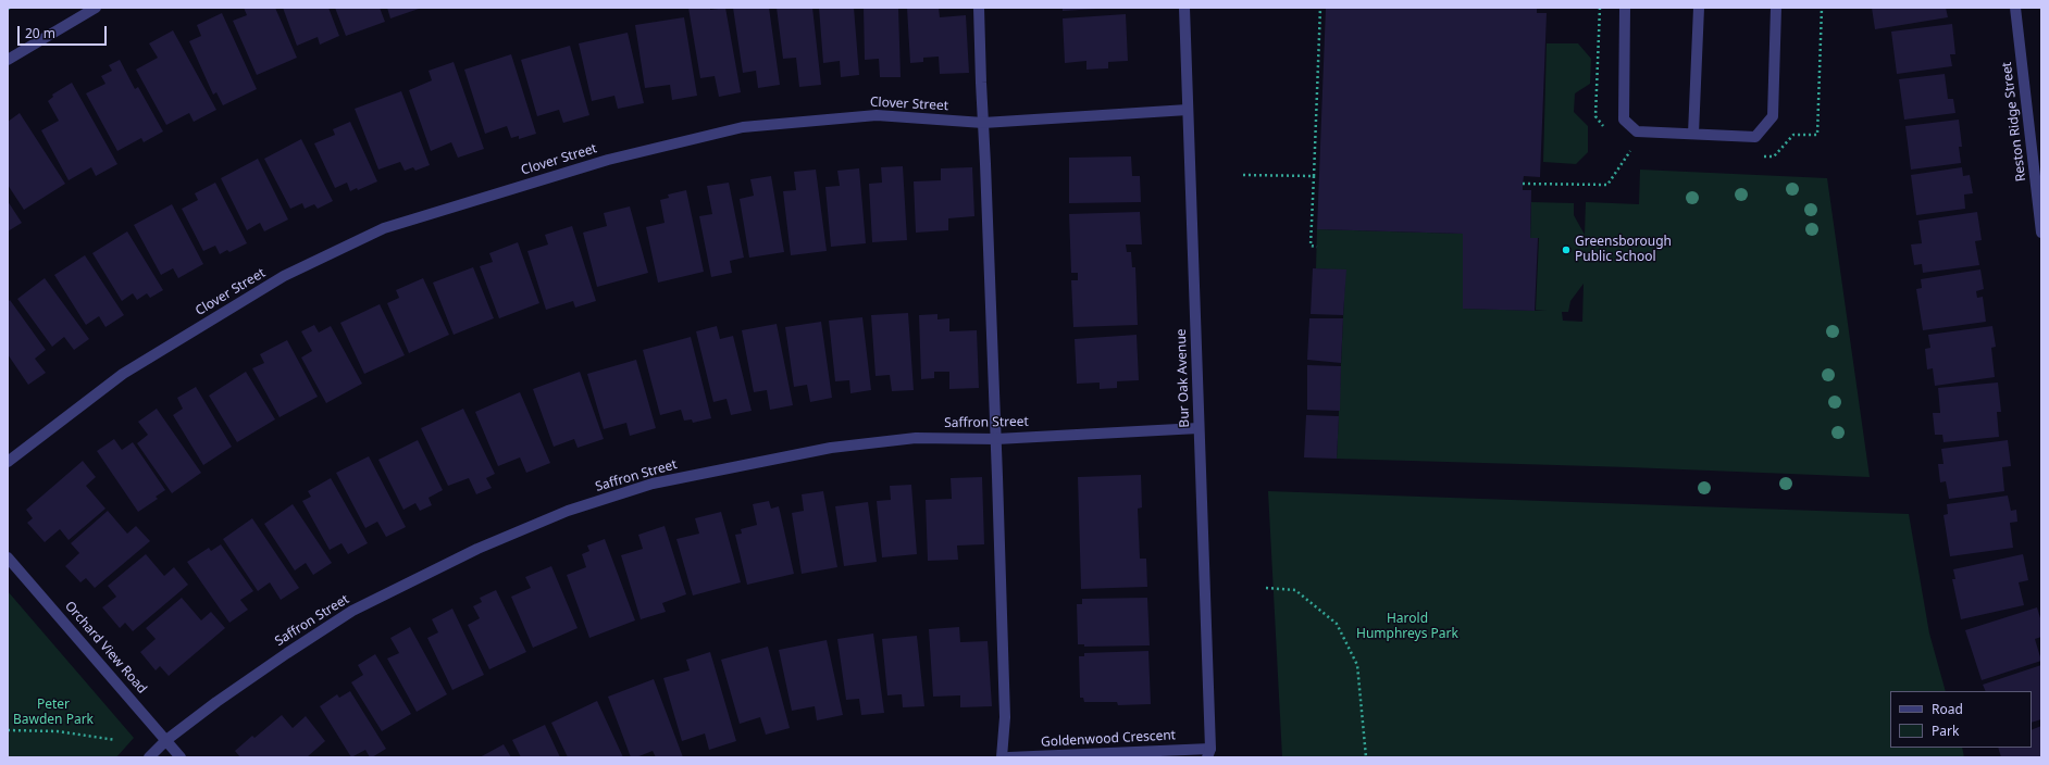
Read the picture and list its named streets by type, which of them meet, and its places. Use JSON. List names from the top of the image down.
{
  "streets": {
    "street": [
      "Clover Street",
      "Reston Ridge Street",
      "Bur Oak Avenue",
      "Saffron Street",
      "Orchard View Road",
      "Goldenwood Crescent"
    ]
  },
  "crossings": [
    ["Clover Street", "Bur Oak Avenue"],
    ["Bur Oak Avenue", "Saffron Street"],
    ["Bur Oak Avenue", "Goldenwood Crescent"],
    ["Saffron Street", "Orchard View Road"]
  ],
  "parks": ["Harold Humphreys Park", "Peter Bawden Park"],
  "places": ["Greensborough Public School"],
  "legend": ["Road", "Park"],
  "scale_bar": "20 m"
}
